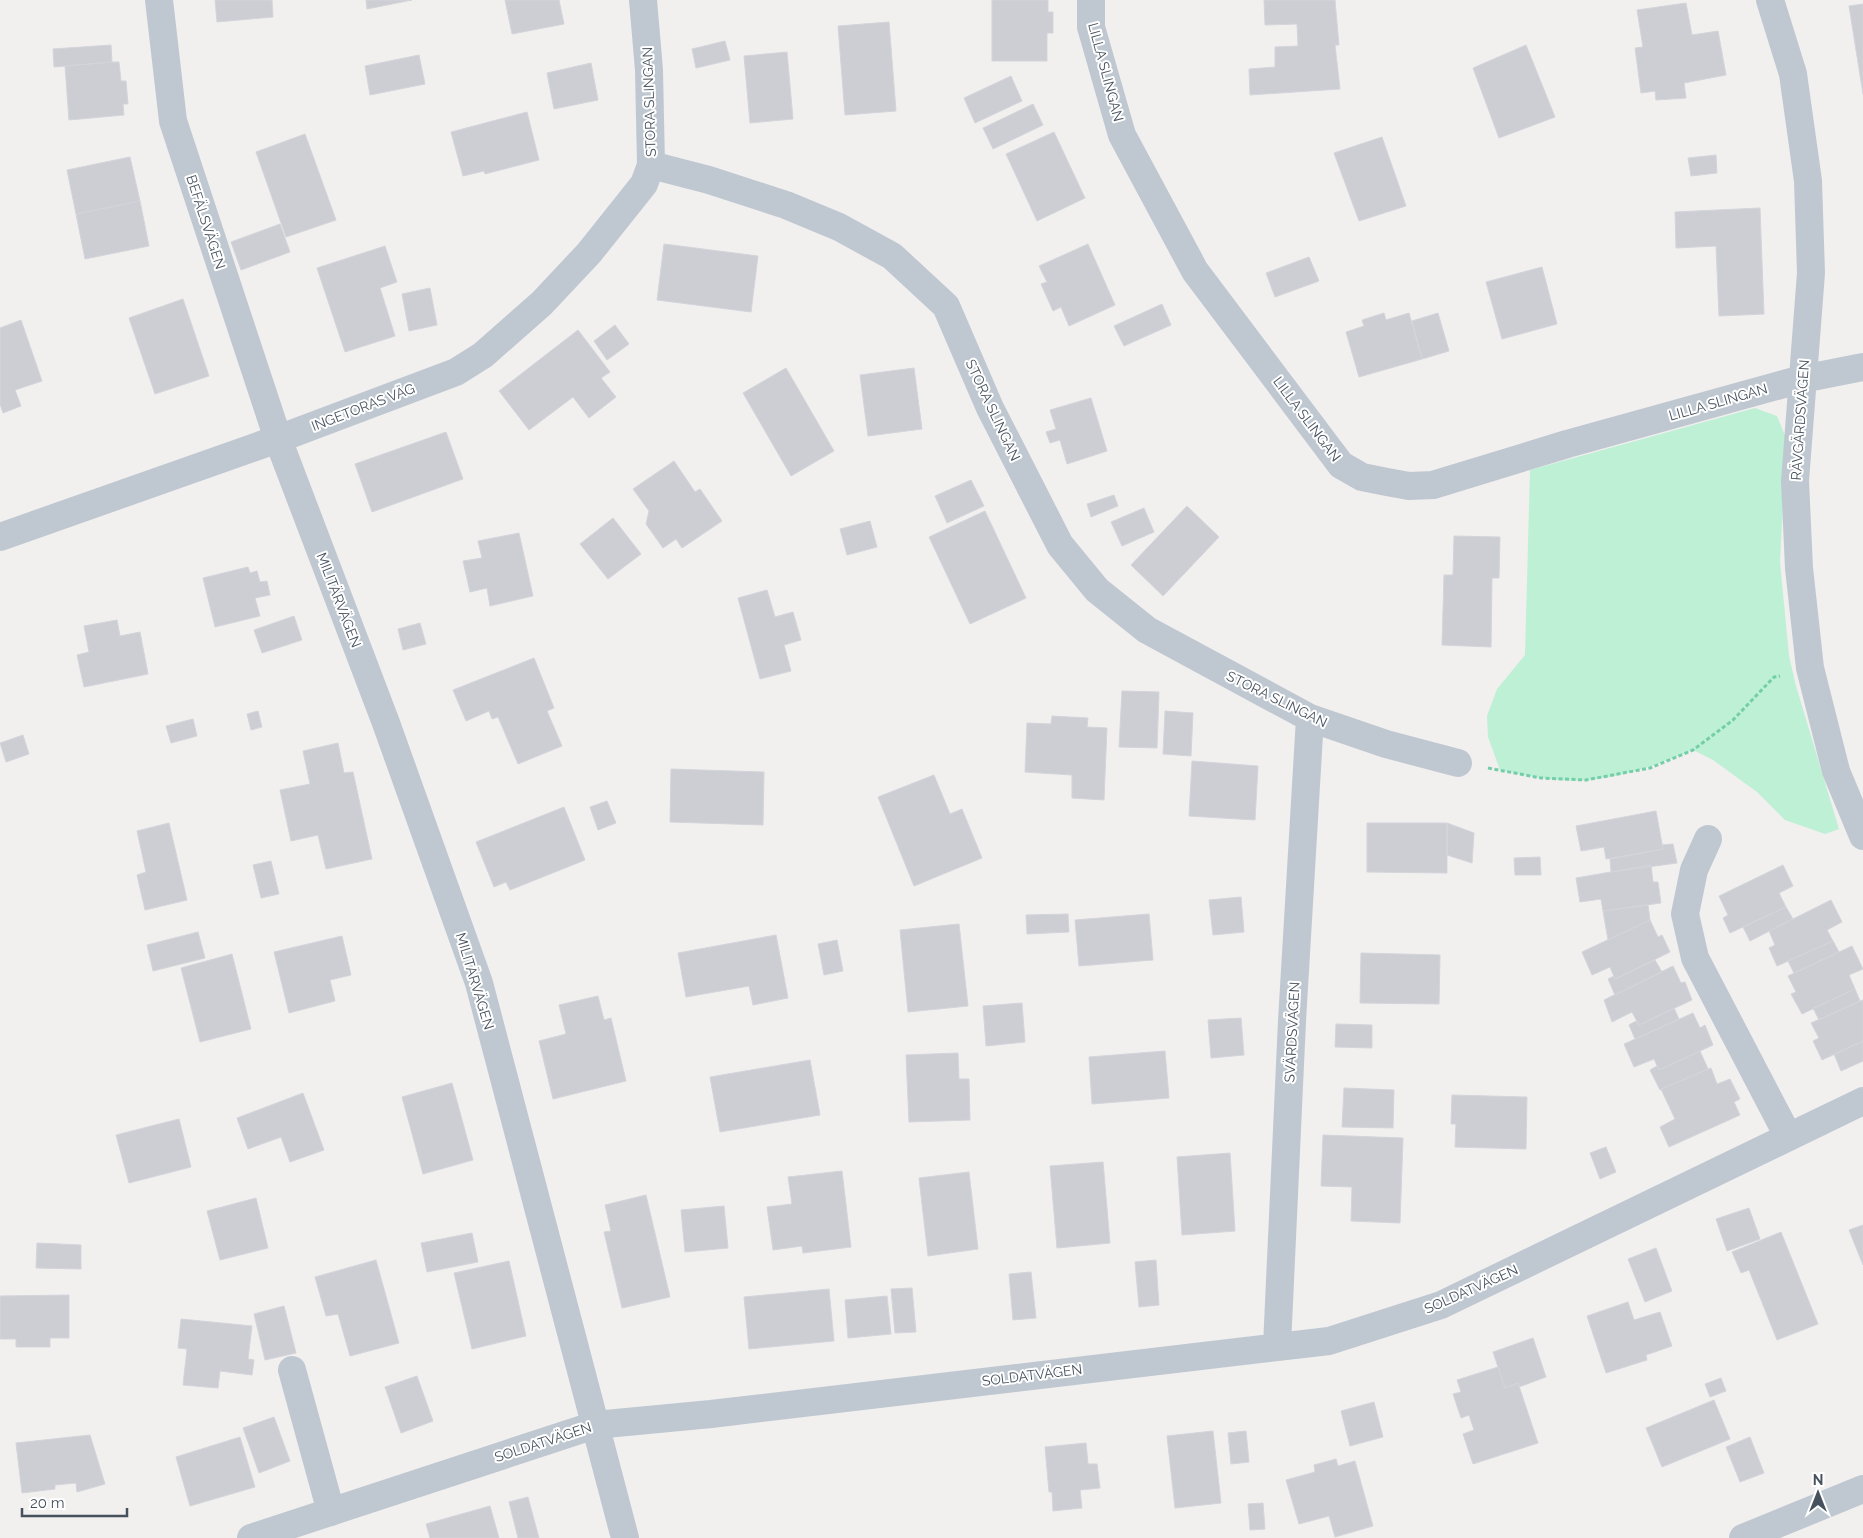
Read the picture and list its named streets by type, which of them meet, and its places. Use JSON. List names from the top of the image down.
{
  "streets": {
    "street": [
      "LILLA SLINGAN",
      "STORA SLINGAN",
      "BEFÄLSVÄGEN",
      "INGETORAS VÄG",
      "RÄVGÄRDSVÄGEN",
      "MILITÄRVÄGEN",
      "SVÄRDSVÄGEN",
      "SOLDATVÄGEN"
    ]
  },
  "crossings": [
    ["LILLA SLINGAN", "RÄVGÄRDSVÄGEN"],
    ["STORA SLINGAN", "INGETORAS VÄG"],
    ["STORA SLINGAN", "SVÄRDSVÄGEN"],
    ["BEFÄLSVÄGEN", "INGETORAS VÄG"],
    ["BEFÄLSVÄGEN", "MILITÄRVÄGEN"],
    ["INGETORAS VÄG", "MILITÄRVÄGEN"],
    ["MILITÄRVÄGEN", "SOLDATVÄGEN"],
    ["SVÄRDSVÄGEN", "SOLDATVÄGEN"]
  ],
  "scale_bar": "20 m",
  "north": "top"
}
